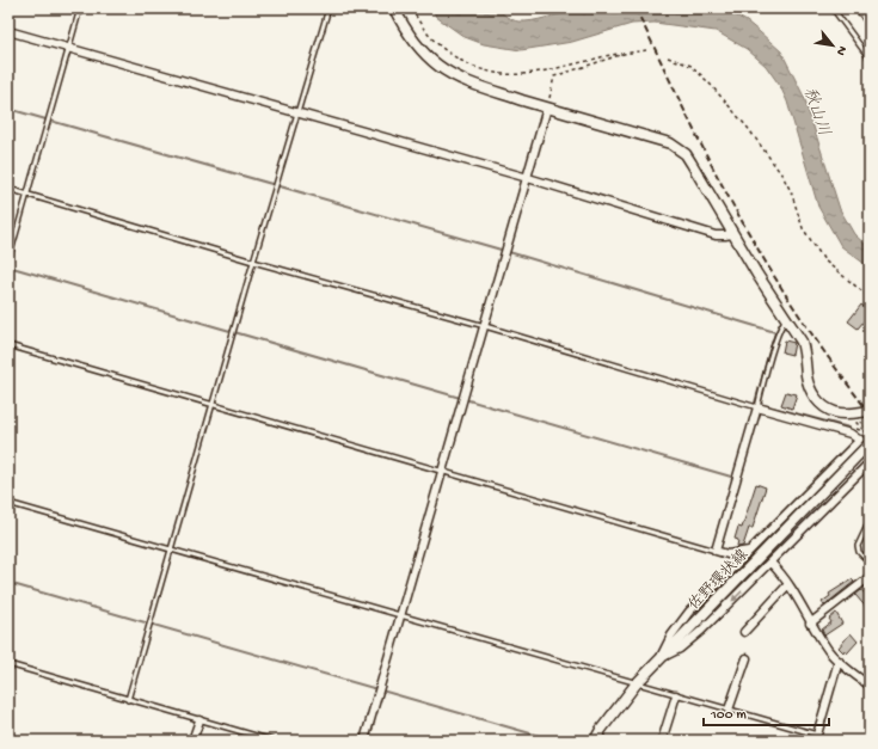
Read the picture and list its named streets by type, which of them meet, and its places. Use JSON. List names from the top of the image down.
{
  "streets": {
    "street": ["佐野環状線"]
  },
  "water": ["秋山川"],
  "scale_bar": "100 m",
  "north": "bottom right"
}
